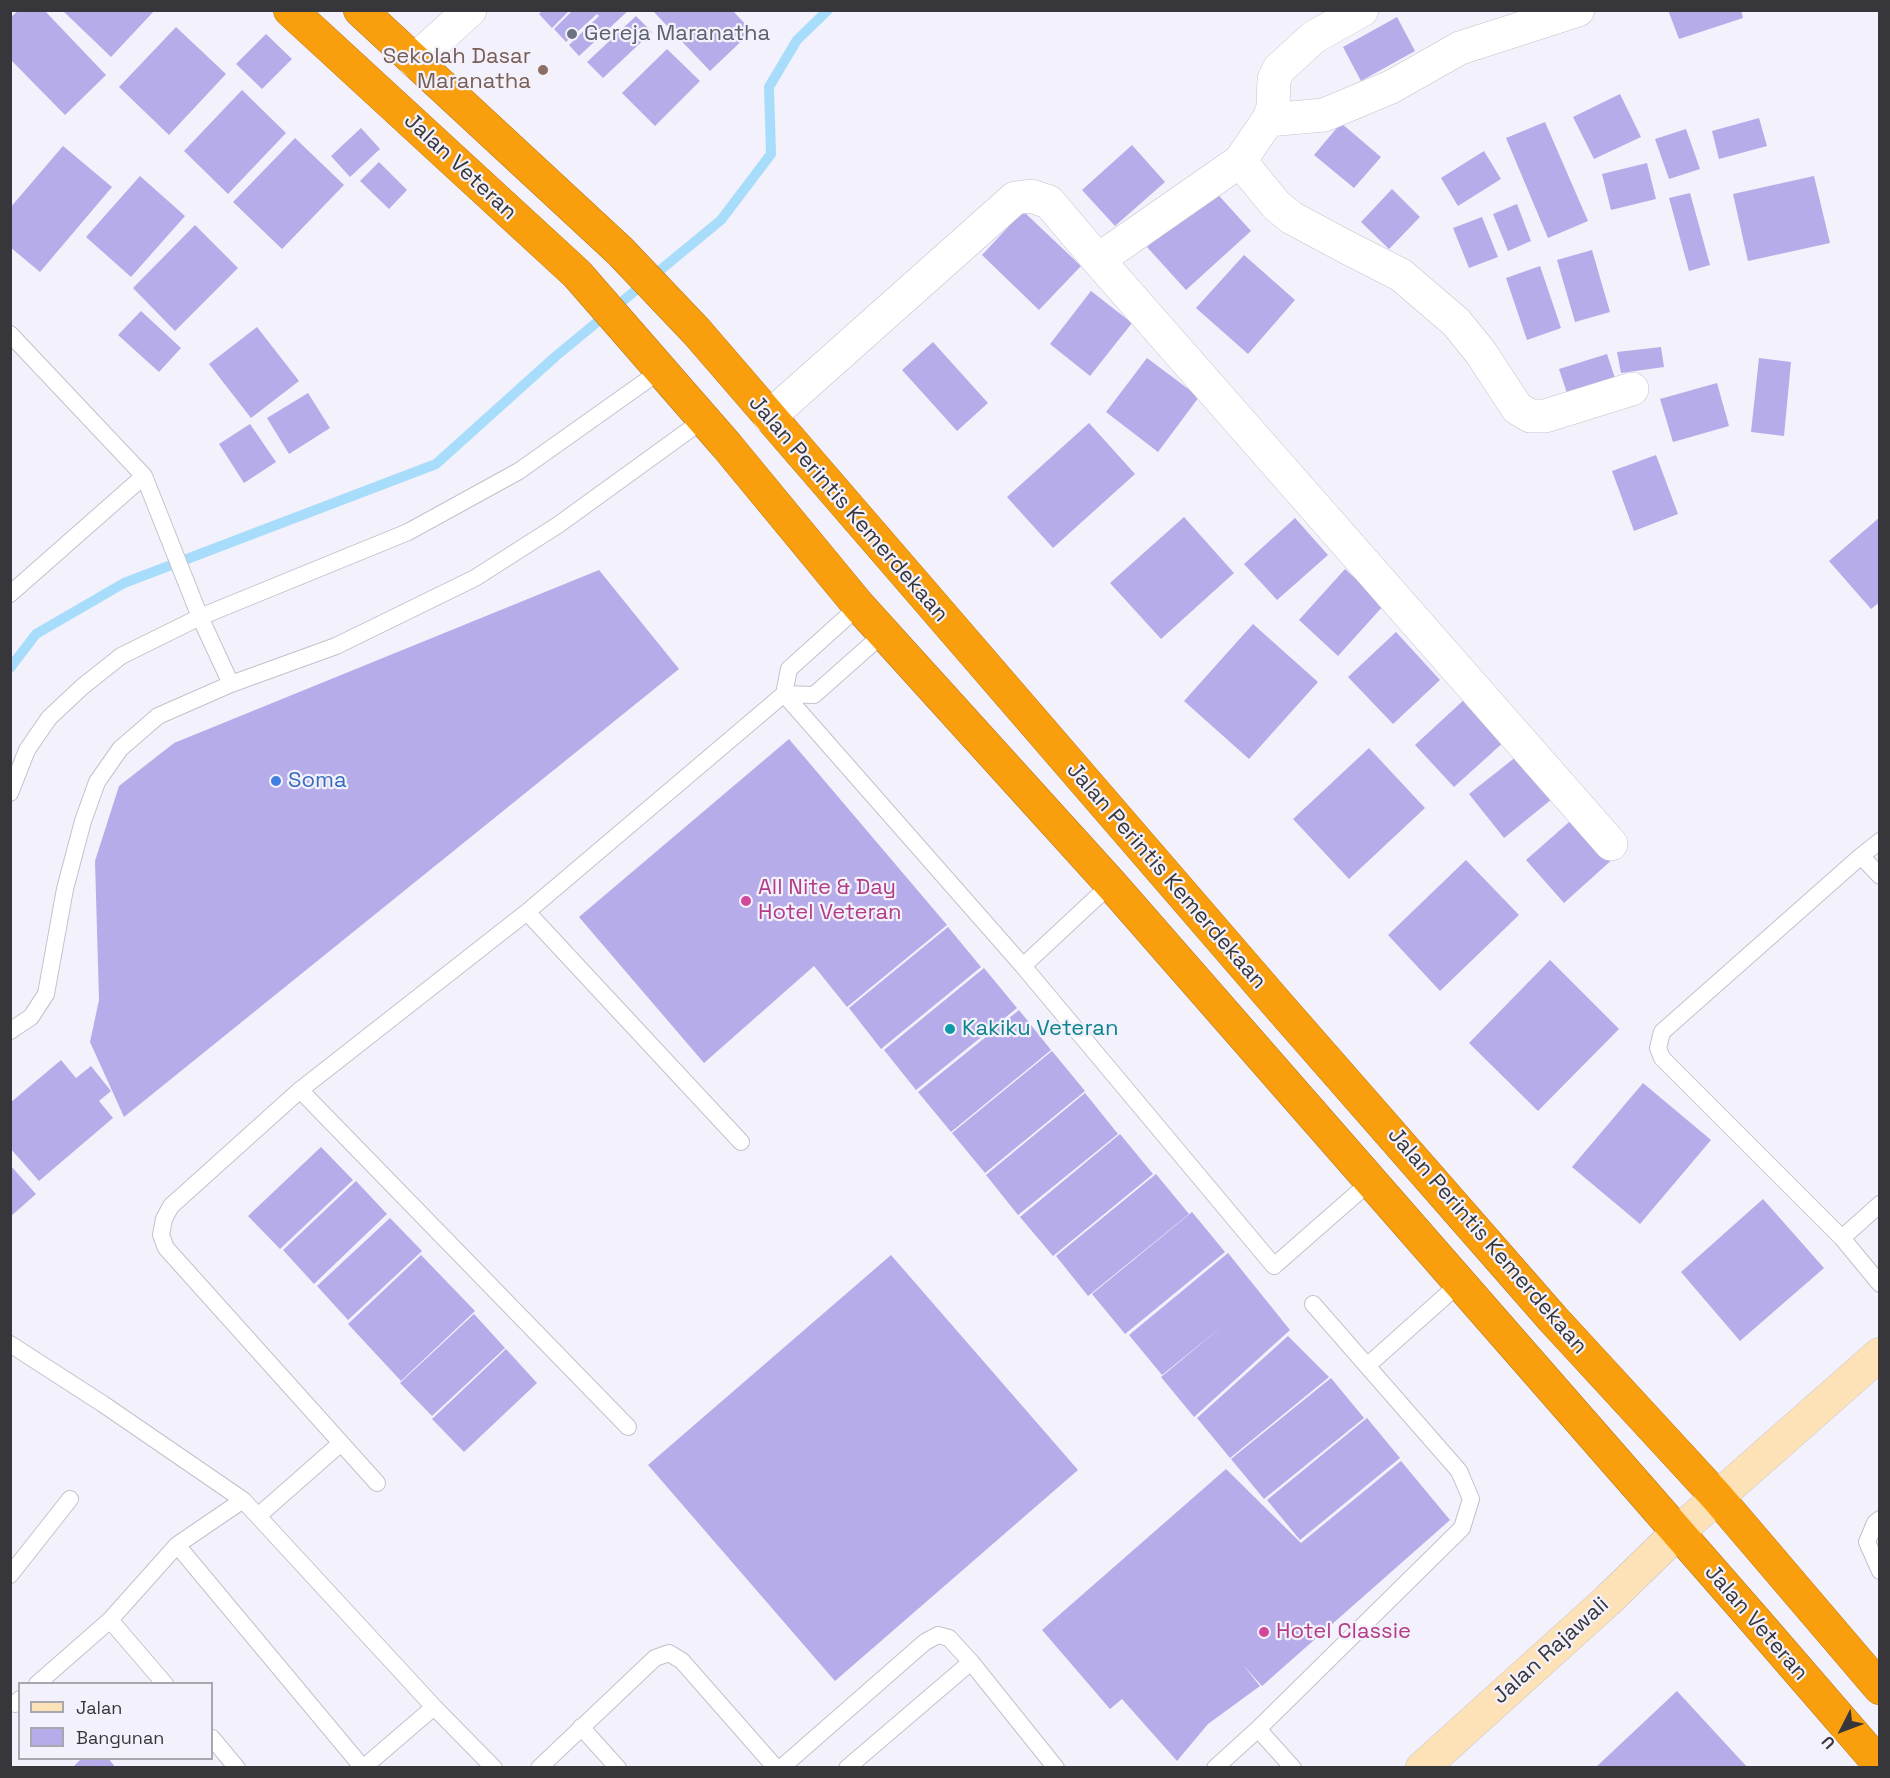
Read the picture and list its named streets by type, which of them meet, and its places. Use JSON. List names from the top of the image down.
{
  "streets": {
    "highway": ["Jalan Veteran", "Jalan Perintis Kemerdekaan"],
    "street": ["Jalan Rajawali"]
  },
  "crossings": [
    ["Jalan Veteran", "Jalan Perintis Kemerdekaan"],
    ["Jalan Veteran", "Jalan Rajawali"],
    ["Jalan Perintis Kemerdekaan", "Jalan Rajawali"]
  ],
  "places": [
    "Gereja Maranatha",
    "Sekolah Dasar Maranatha",
    "Soma",
    "All Nite & Day Hotel Veteran",
    "Kakiku Veteran",
    "Hotel Classie"
  ],
  "legend": ["Jalan", "Bangunan"],
  "north": "bottom left"
}
